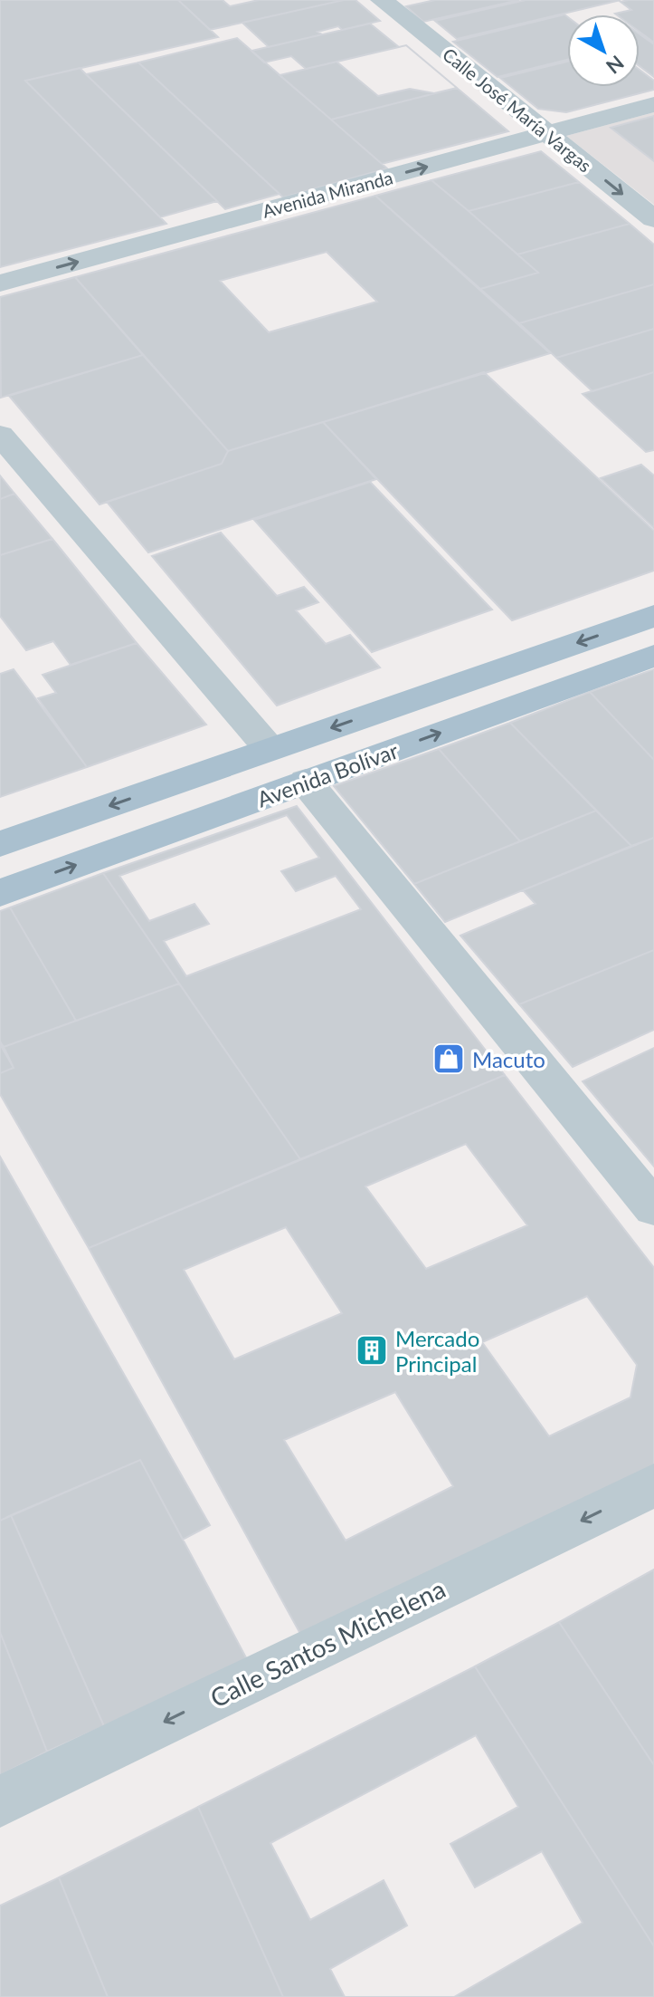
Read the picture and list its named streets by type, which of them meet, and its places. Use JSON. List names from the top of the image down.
{
  "streets": {
    "main road": ["Avenida Bolívar"],
    "street": ["Calle José María Vargas", "Avenida Miranda", "Calle Santos Michelena"]
  },
  "crossings": [
    ["Calle José María Vargas", "Avenida Miranda"]
  ],
  "one_way": ["Calle José María Vargas", "Avenida Miranda", "Calle Santos Michelena"],
  "places": {
    "shop": ["Macuto"],
    "building": ["Mercado Principal"]
  },
  "north": "bottom right"
}
